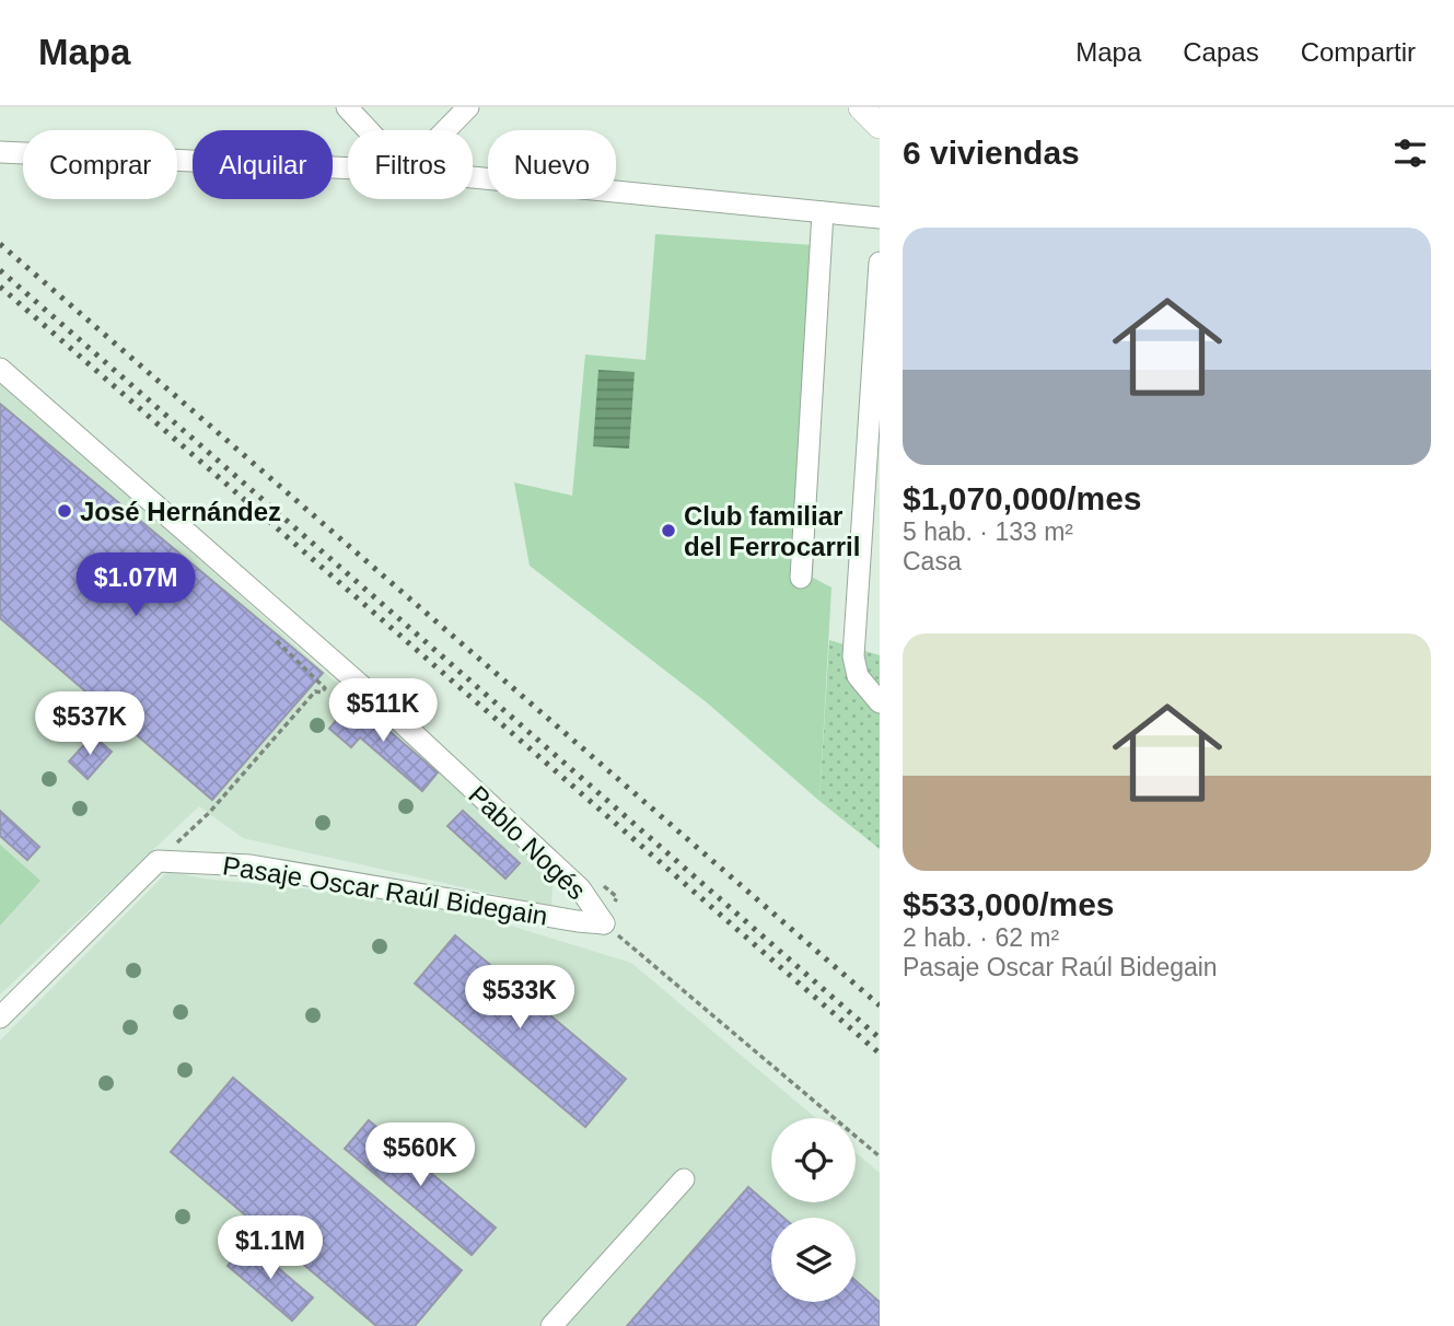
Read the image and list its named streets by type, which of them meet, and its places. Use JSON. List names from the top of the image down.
{
  "streets": {
    "street": ["Pablo Nogés", "Pasaje Oscar Raúl Bidegain"]
  },
  "crossings": [
    ["Pablo Nogés", "Pasaje Oscar Raúl Bidegain"]
  ],
  "places": ["José Hernández", "Club familiar del Ferrocarril"],
  "page": {
    "header": "Mapa",
    "nav": ["Mapa", "Capas", "Compartir"],
    "heading": "6 viviendas",
    "chip": [
      "Comprar",
      "Alquilar",
      "Filtros",
      "Nuevo"
    ],
    "list": [
      {
        "name": "$1,070,000/mes",
        "note": "5 hab. · 133 m² · Casa"
      },
      {
        "name": "$533,000/mes",
        "note": "2 hab. · 62 m² · Pasaje Oscar Raúl Bidegain"
      }
    ],
    "price": [
      "$1.07M",
      "$511K",
      "$537K",
      "$533K",
      "$560K",
      "$1.1M"
    ]
  }
}
